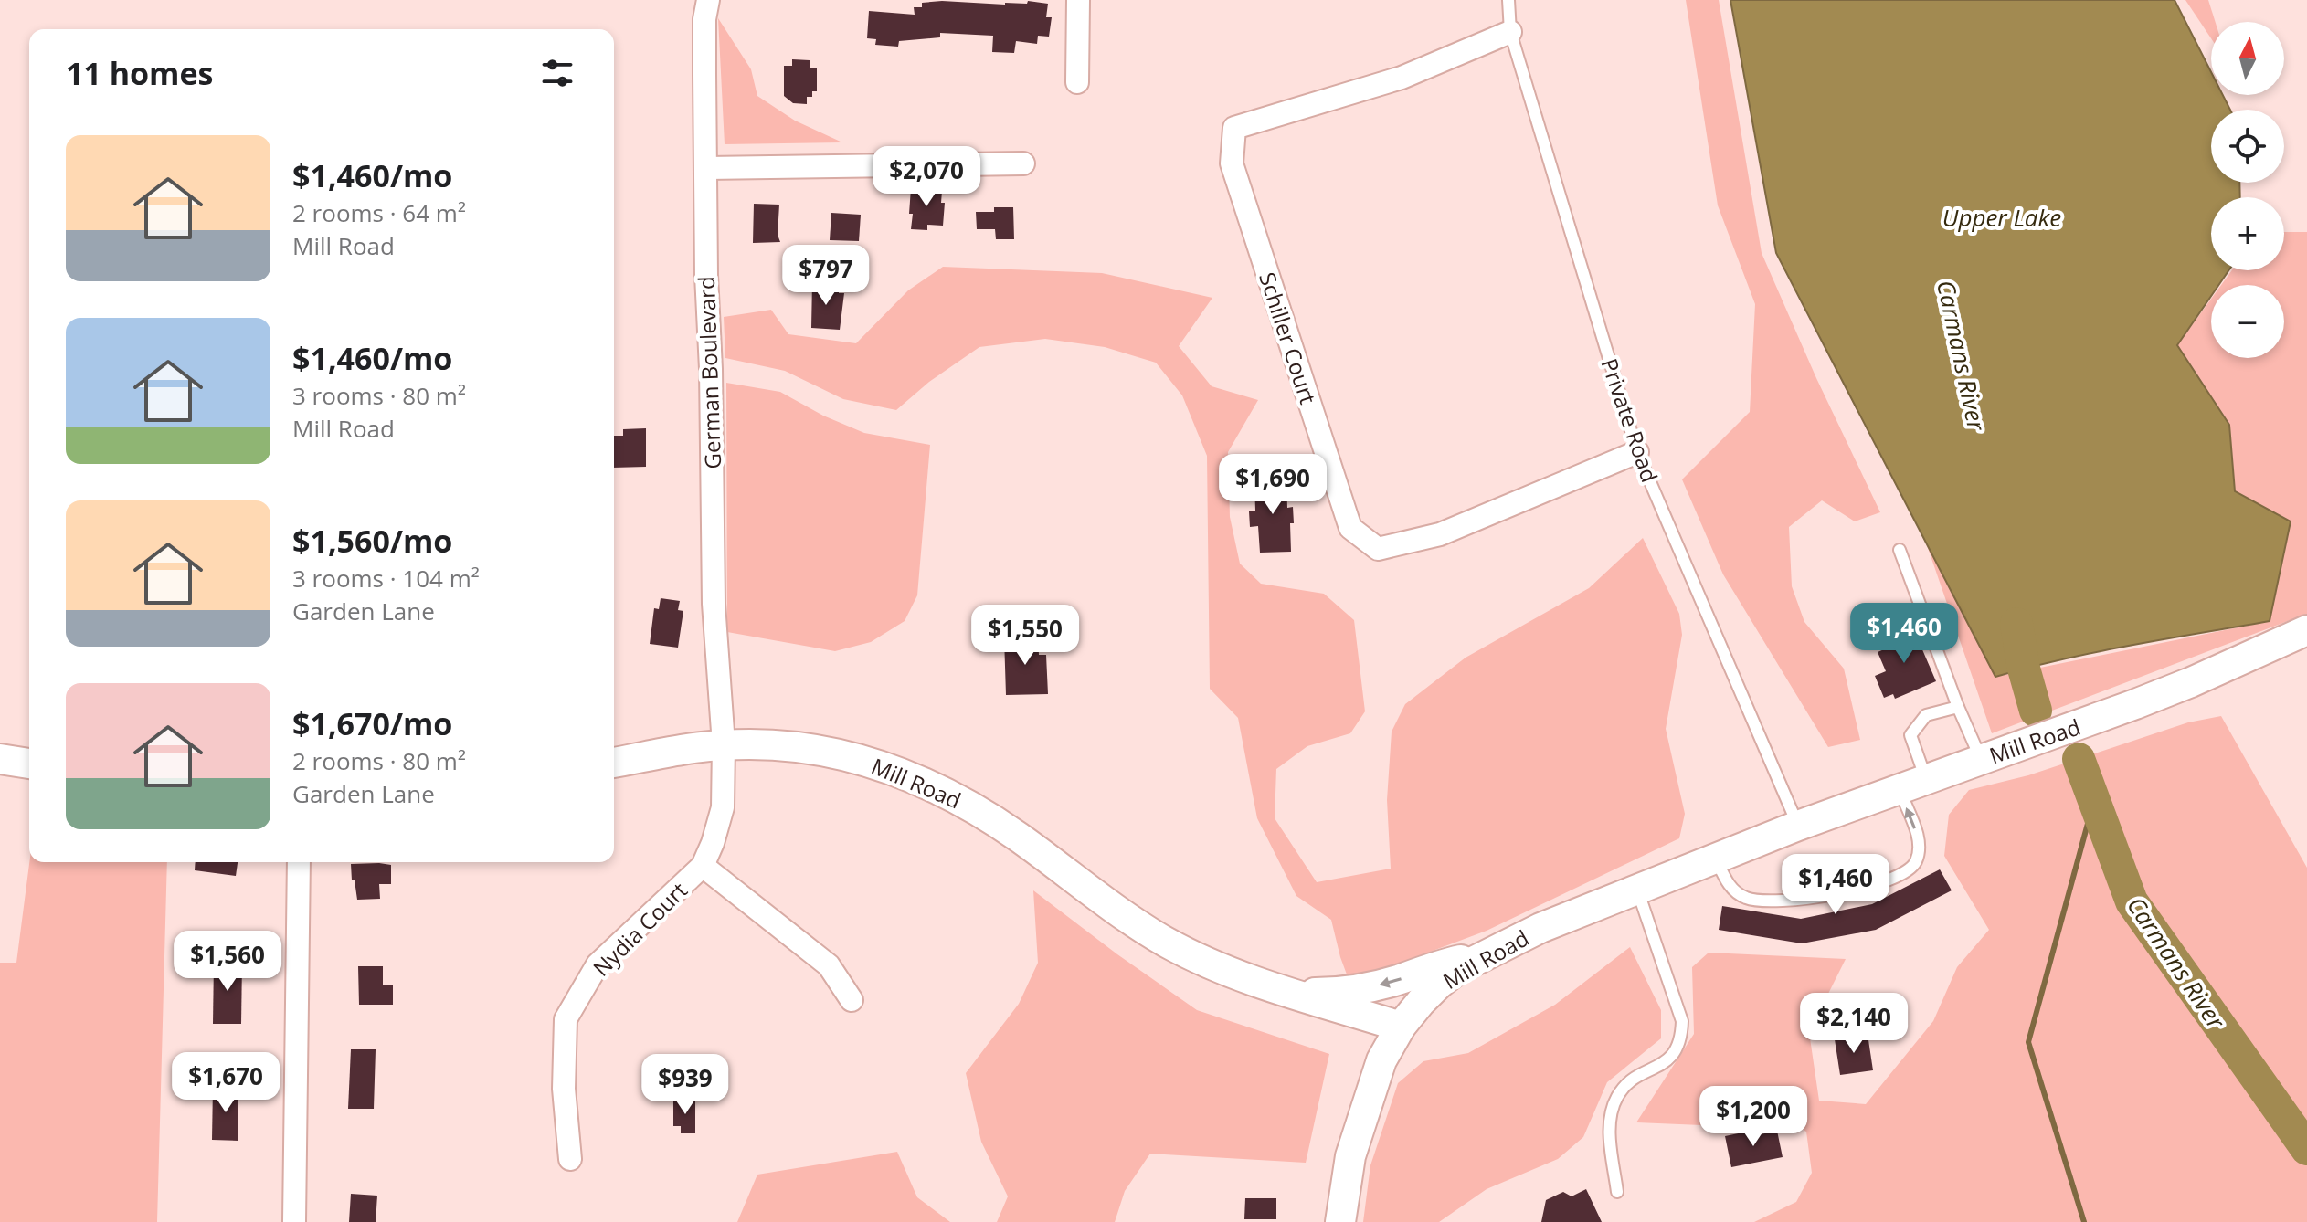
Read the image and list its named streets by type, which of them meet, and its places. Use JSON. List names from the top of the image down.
{
  "streets": {
    "main road": ["Mill Road"],
    "street": ["Schiller Court", "German Boulevard", "Nydia Court"],
    "lane": ["Private Road"]
  },
  "crossings": [
    ["Schiller Court", "Private Road"],
    ["German Boulevard", "Mill Road"],
    ["German Boulevard", "Nydia Court"],
    ["Private Road", "Mill Road"],
    ["Mill Road", "Nydia Court"]
  ],
  "water": ["Upper Lake", "Carmans River"],
  "north": "top",
  "page": {
    "map_buttons": ["+", "−"],
    "heading": "11 homes",
    "list": [
      {
        "name": "$1,460/mo",
        "note": "2 rooms · 64 m² · Mill Road"
      },
      {
        "name": "$1,460/mo",
        "note": "3 rooms · 80 m² · Mill Road"
      },
      {
        "name": "$1,560/mo",
        "note": "3 rooms · 104 m² · Garden Lane"
      },
      {
        "name": "$1,670/mo",
        "note": "2 rooms · 80 m² · Garden Lane"
      }
    ],
    "price": [
      "$2,070",
      "$797",
      "$1,690",
      "$1,460",
      "$1,550",
      "$1,460",
      "$1,560",
      "$2,140",
      "$1,670",
      "$939",
      "$1,200"
    ]
  }
}
